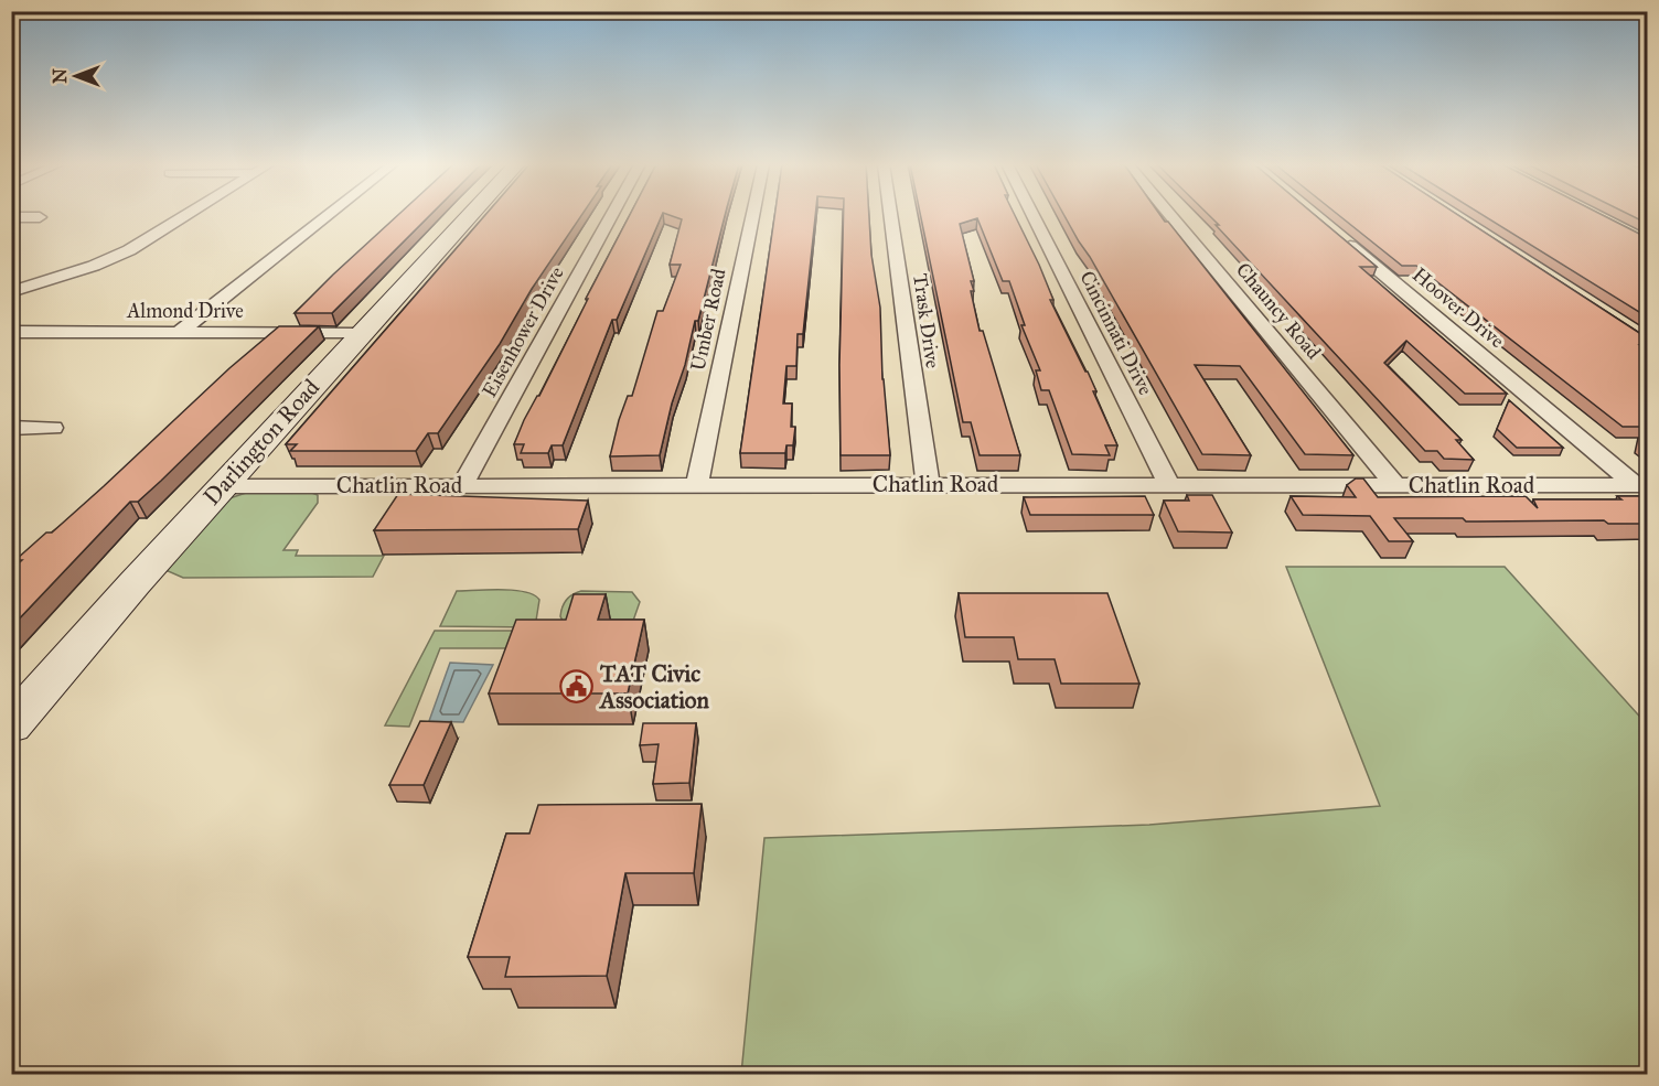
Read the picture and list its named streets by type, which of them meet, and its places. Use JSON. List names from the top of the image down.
{
  "streets": {
    "street": [
      "Hoover Drive",
      "Almond Drive",
      "Chauncy Road",
      "Umber Road",
      "Trask Drive",
      "Eisenhower Drive",
      "Cincinnati Drive",
      "Darlington Road",
      "Chatlin Road"
    ]
  },
  "crossings": [
    ["Hoover Drive", "Chatlin Road"],
    ["Almond Drive", "Darlington Road"],
    ["Chauncy Road", "Chatlin Road"],
    ["Umber Road", "Chatlin Road"],
    ["Trask Drive", "Chatlin Road"],
    ["Eisenhower Drive", "Chatlin Road"],
    ["Cincinnati Drive", "Chatlin Road"],
    ["Darlington Road", "Chatlin Road"]
  ],
  "places": {
    "public building": ["TAT Civic Association"]
  },
  "north": "left"
}
